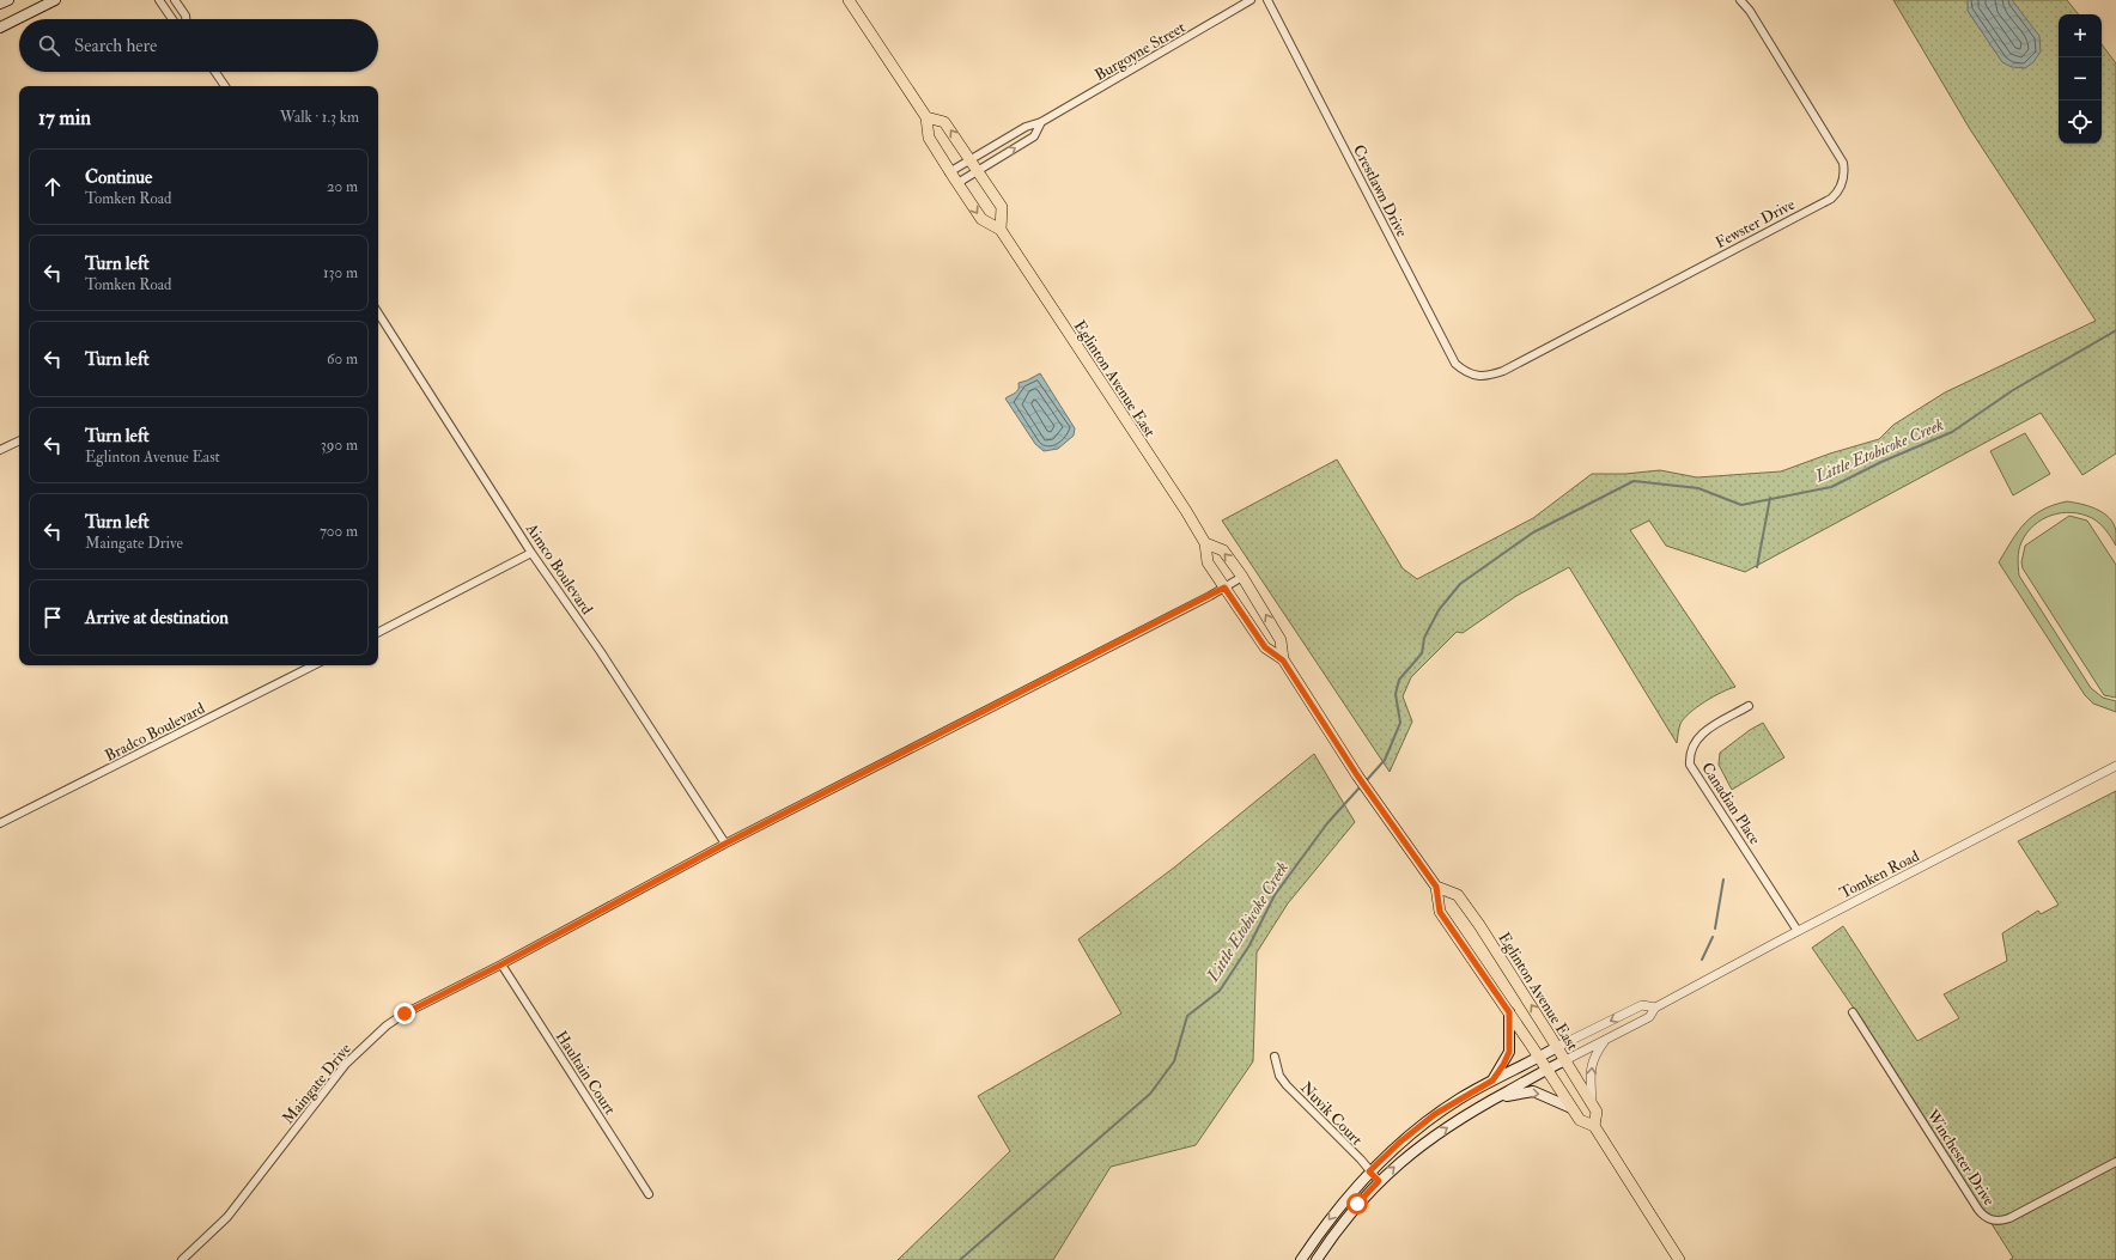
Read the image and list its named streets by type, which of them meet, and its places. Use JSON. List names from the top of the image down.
{
  "streets": {
    "main road": ["Eglinton Avenue East", "Tomken Road"],
    "street": [
      "Burgoyne Street",
      "Crestlawn Drive",
      "Fewster Drive",
      "Aimco Boulevard",
      "Bradco Boulevard",
      "Canadian Place",
      "Haultain Court",
      "Maingate Drive",
      "Nuvik Court",
      "Winchester Drive"
    ]
  },
  "crossings": [
    ["Burgoyne Street", "Eglinton Avenue East"],
    ["Crestlawn Drive", "Fewster Drive"],
    ["Eglinton Avenue East", "Tomken Road"],
    ["Eglinton Avenue East", "Maingate Drive"],
    ["Aimco Boulevard", "Maingate Drive"],
    ["Canadian Place", "Tomken Road"],
    ["Tomken Road", "Nuvik Court"],
    ["Haultain Court", "Maingate Drive"]
  ],
  "water": ["Little Etobicoke Creek"],
  "page": {
    "map_buttons": ["+", "−"],
    "search": "Search here",
    "heading": ["17 min", "Walk · 1.3 km"],
    "list": [
      ["Continue", "Tomken Road", "20 m"],
      ["Turn left", "Tomken Road", "130 m"],
      ["Turn left", "60 m"],
      ["Turn left", "Eglinton Avenue East", "390 m"],
      ["Turn left", "Maingate Drive", "700 m"],
      "Arrive at destination"
    ]
  }
}
